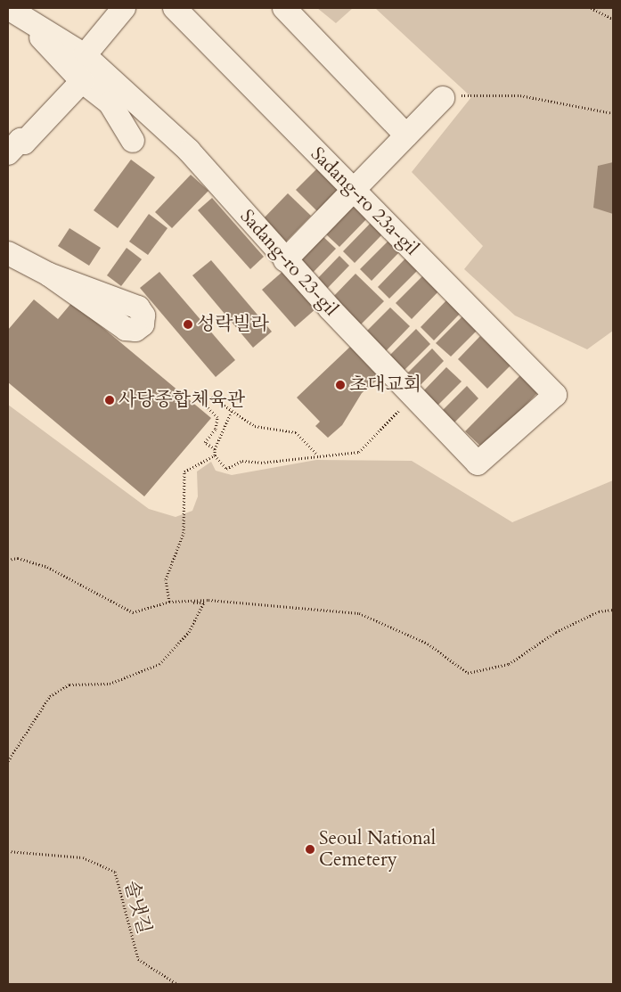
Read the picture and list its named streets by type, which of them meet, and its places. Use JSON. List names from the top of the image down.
{
  "streets": {
    "street": ["Sadang-ro 23a-gil", "Sadang-ro 23-gil"],
    "path": ["솔냇길"]
  },
  "crossings": [
    ["Sadang-ro 23a-gil", "Sadang-ro 23-gil"]
  ],
  "places": [
    "성락빌라",
    "초대교회",
    "사당종합체육관",
    "Seoul National Cemetery"
  ]
}
